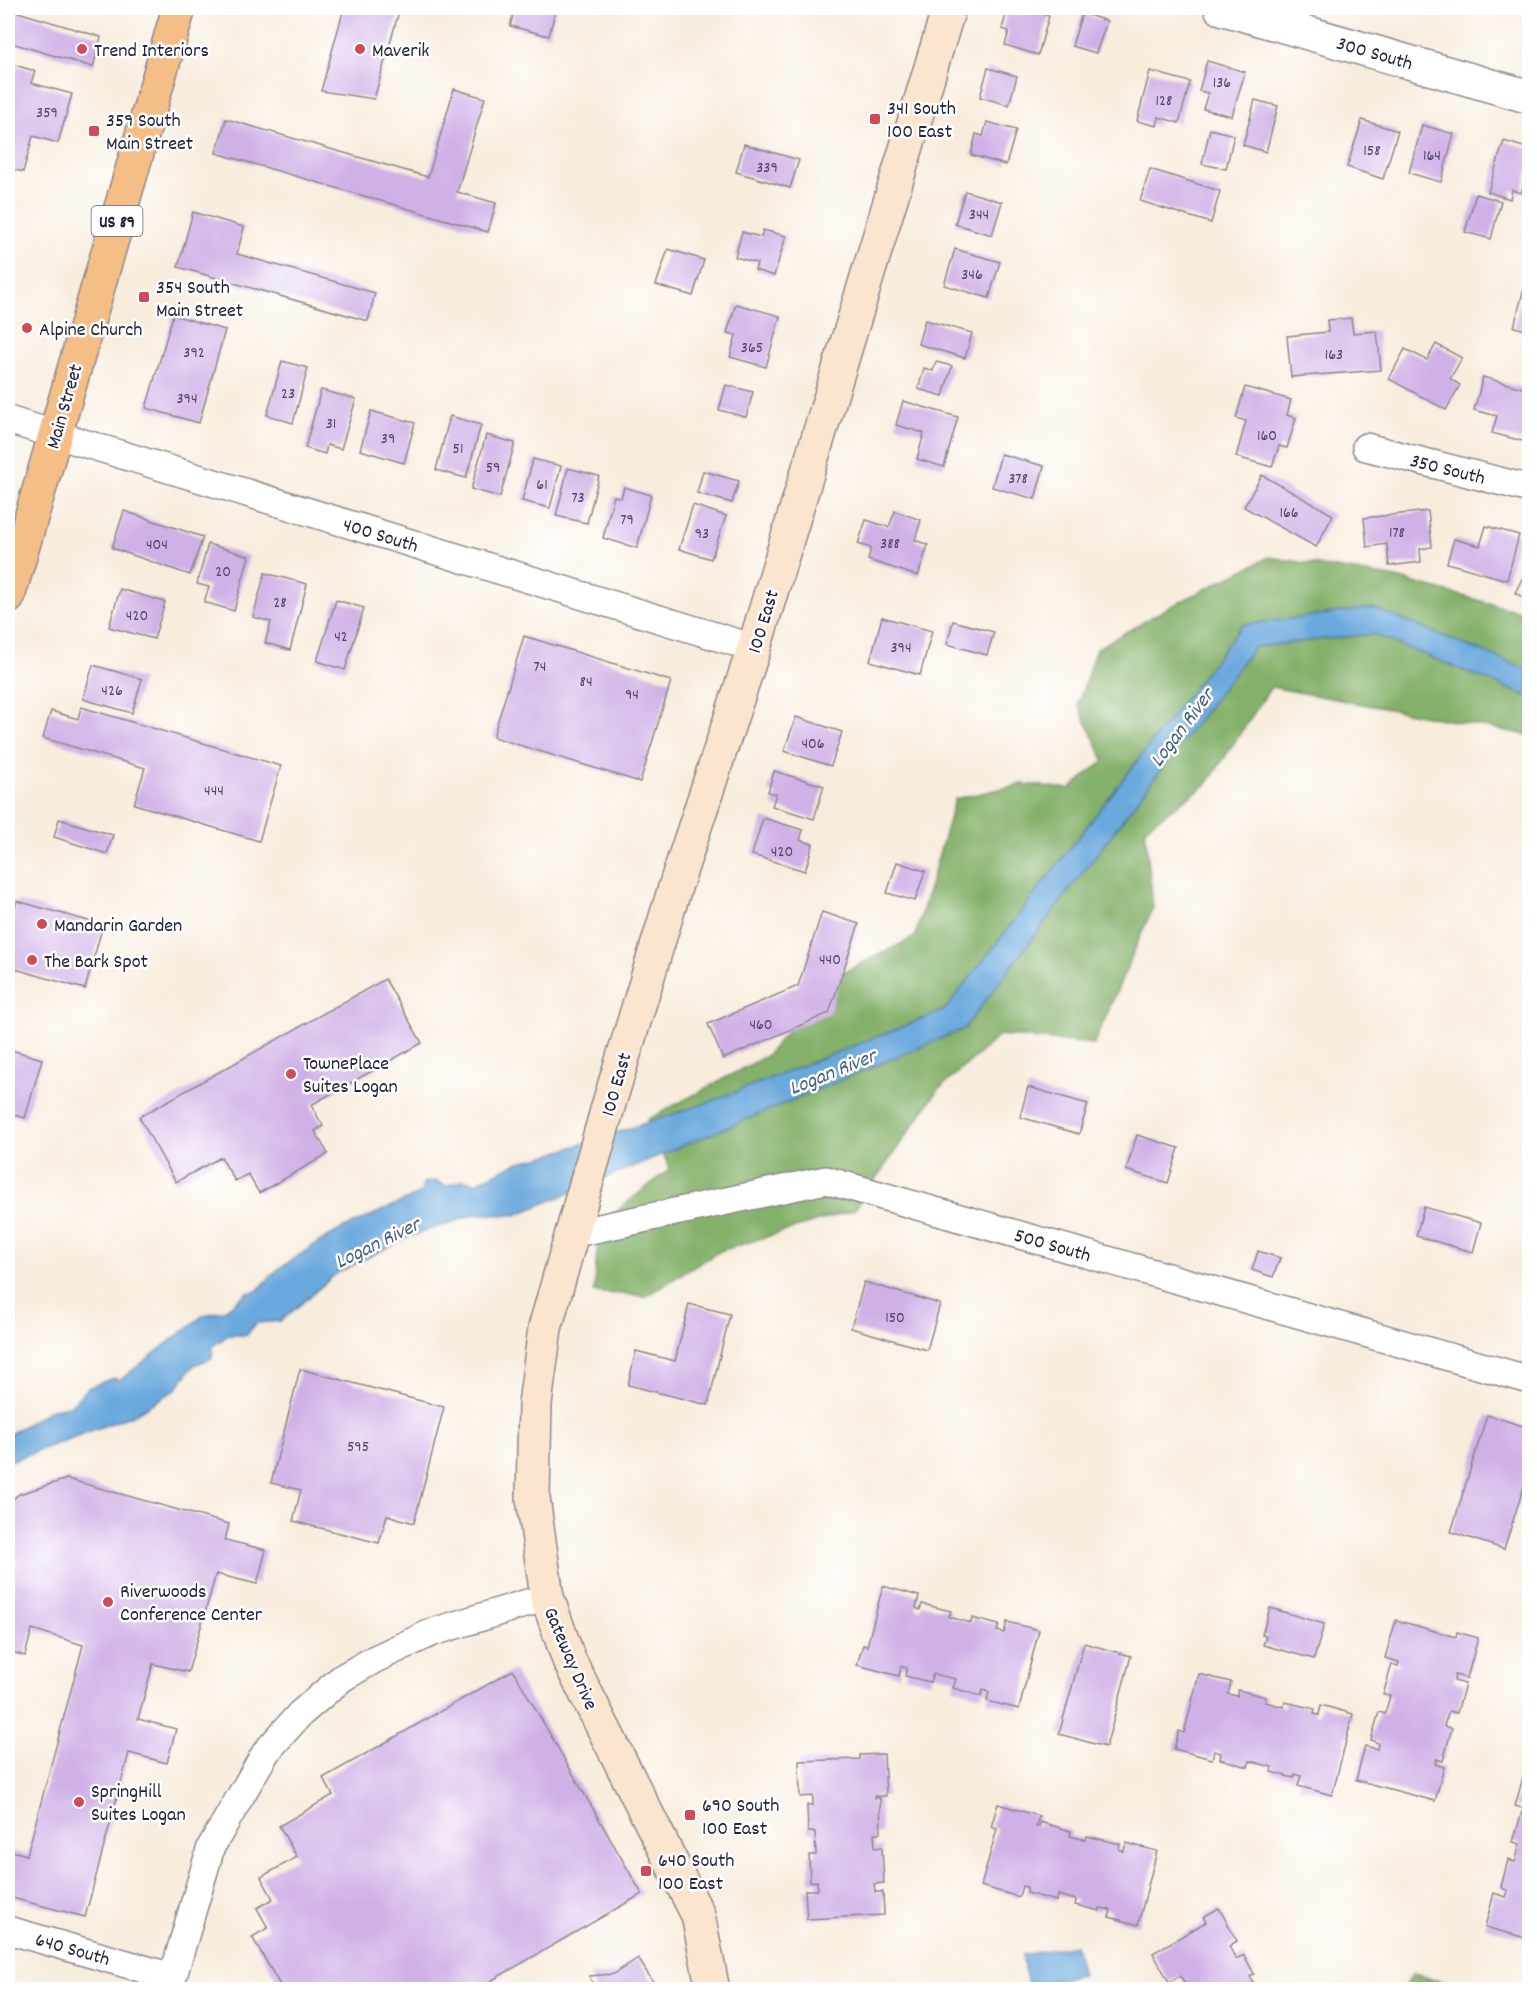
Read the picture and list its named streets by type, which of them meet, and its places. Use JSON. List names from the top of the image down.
{
  "streets": {
    "highway": ["US 89", "Main Street"],
    "main road": ["100 East", "Gateway Drive"],
    "street": [
      "300 South",
      "350 South",
      "400 South",
      "500 South",
      "640 South"
    ]
  },
  "crossings": [
    ["Main Street", "400 South"],
    ["400 South", "100 East"],
    ["100 East", "500 South"],
    ["100 East", "Gateway Drive"],
    ["500 South", "Gateway Drive"]
  ],
  "water": ["Logan River"],
  "places": {
    "other": [
      "Trend Interiors",
      "Maverik",
      "Alpine Church",
      "Mandarin Garden",
      "The Bark Spot",
      "TownePlace Suites Logan",
      "Riverwoods Conference Center",
      "SpringHill Suites Logan"
    ],
    "transit": [
      "341 South 100 East",
      "359 South Main Street",
      "354 South Main Street",
      "690 South 100 East",
      "640 South 100 East"
    ]
  },
  "house_numbers": [
    "136",
    "128",
    "359",
    "158",
    "164",
    "339",
    "344",
    "346",
    "365",
    "392",
    "163",
    "23",
    "394",
    "31",
    "160",
    "39",
    "51",
    "59",
    "378",
    "61",
    "73",
    "166",
    "79",
    "178",
    "93",
    "388",
    "404",
    "20",
    "28",
    "420",
    "42",
    "394",
    "74",
    "84",
    "426",
    "94",
    "406",
    "444",
    "420",
    "440",
    "460",
    "150",
    "595"
  ]
}
